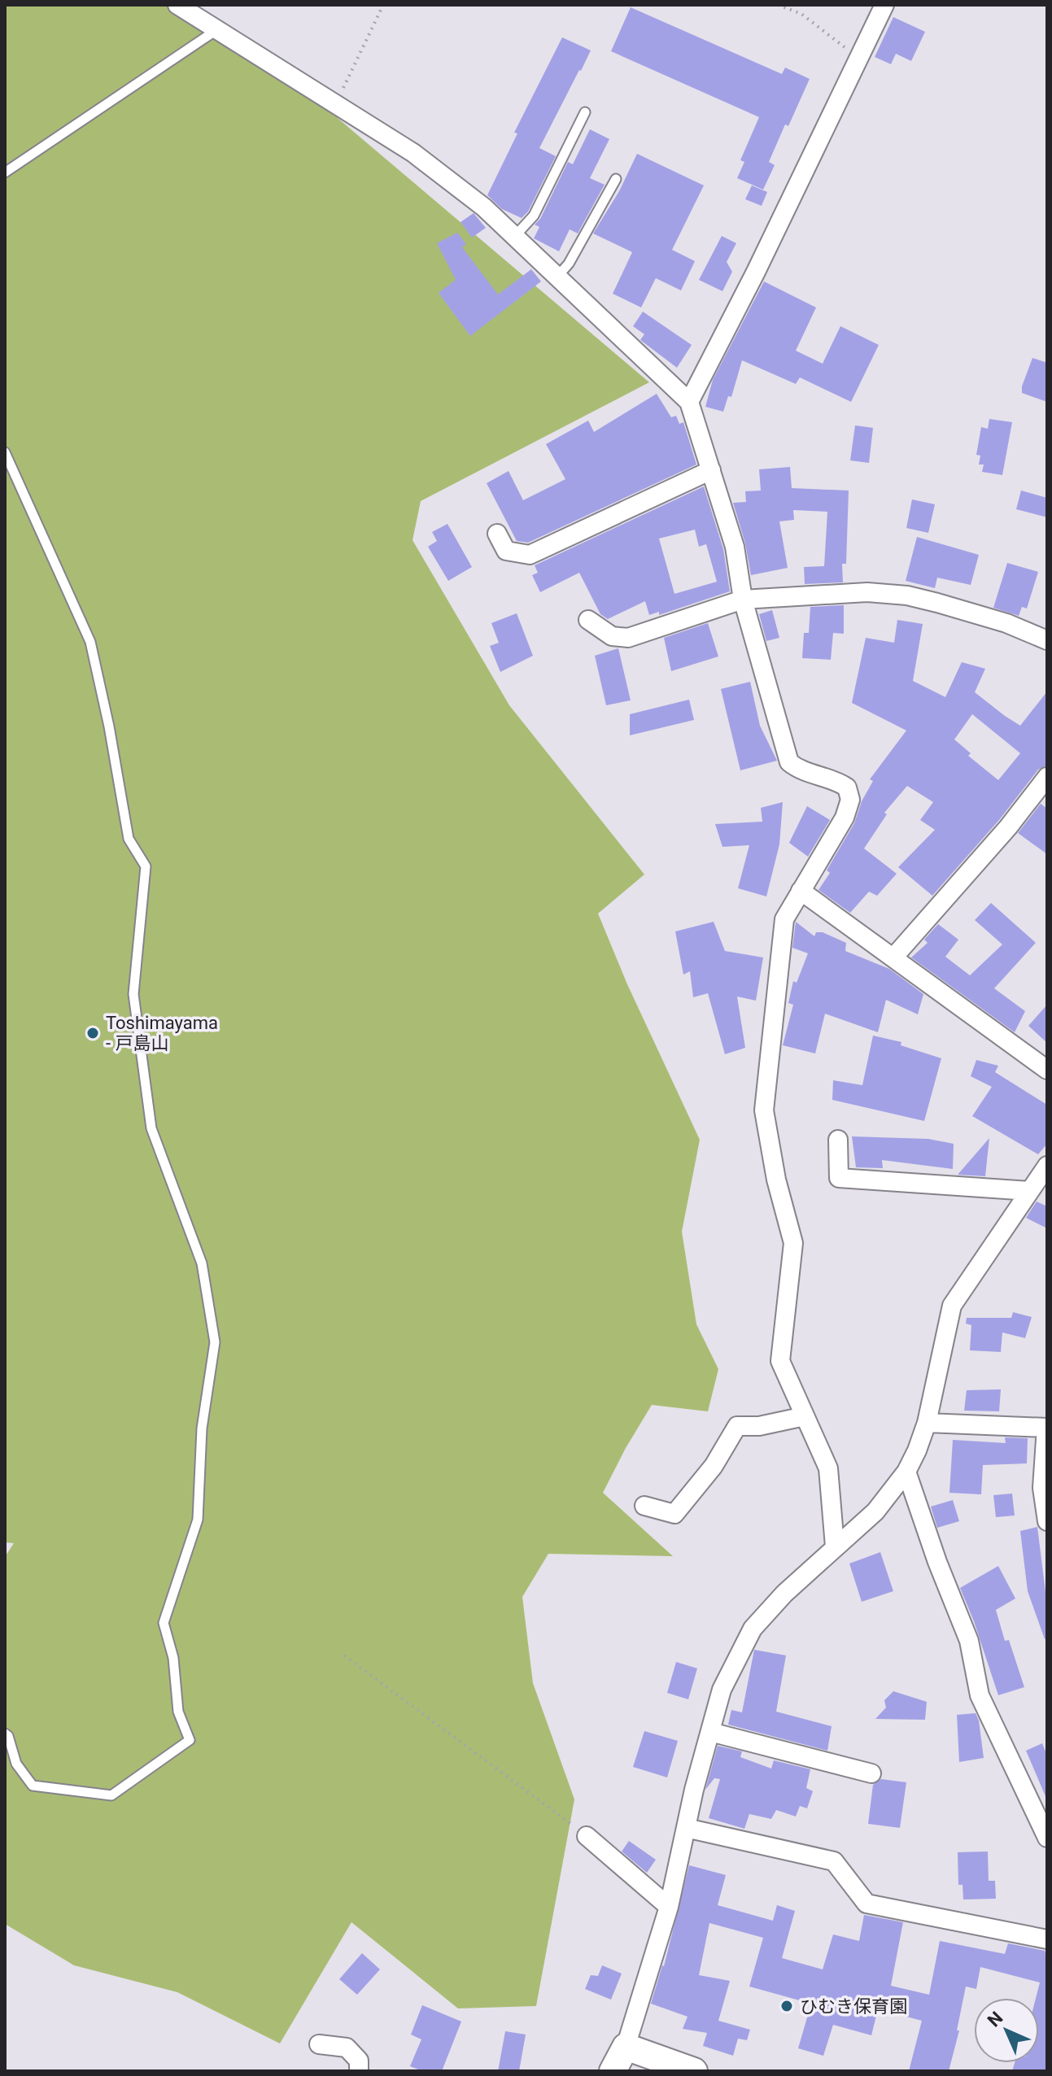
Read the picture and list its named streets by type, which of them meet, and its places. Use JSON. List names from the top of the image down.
{
  "places": ["Toshimayama - 戸島山", "ひむき保育園"],
  "north": "top left"
}
